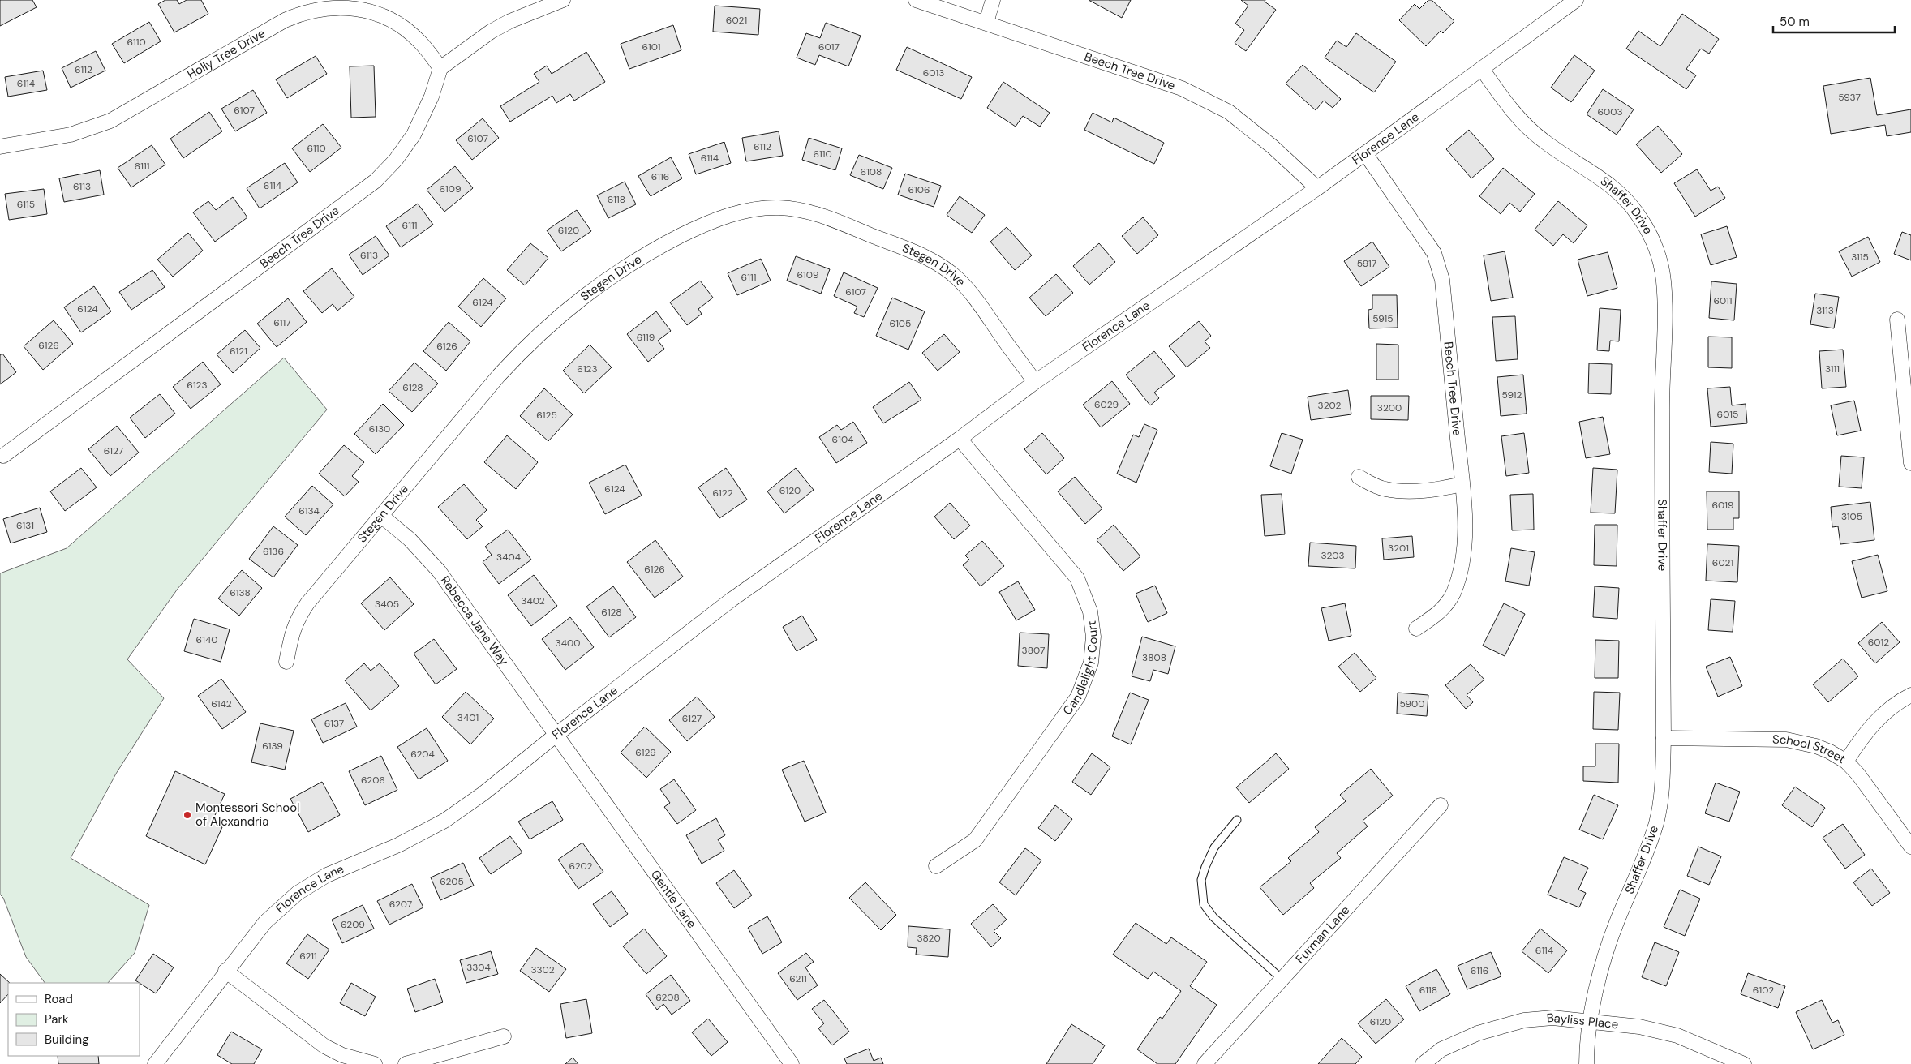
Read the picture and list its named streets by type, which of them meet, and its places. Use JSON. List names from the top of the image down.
{
  "streets": {
    "street": [
      "Holly Tree Drive",
      "Beech Tree Drive",
      "Florence Lane",
      "Shaffer Drive",
      "Stegen Drive",
      "Rebecca Jane Way",
      "Candlelight Court",
      "School Street",
      "Gentle Lane",
      "Furman Lane",
      "Bayliss Place"
    ]
  },
  "crossings": [
    ["Holly Tree Drive", "Beech Tree Drive"],
    ["Beech Tree Drive", "Florence Lane"],
    ["Florence Lane", "Shaffer Drive"],
    ["Florence Lane", "Stegen Drive"],
    ["Florence Lane", "Rebecca Jane Way"],
    ["Florence Lane", "Candlelight Court"],
    ["Florence Lane", "Gentle Lane"],
    ["Shaffer Drive", "School Street"],
    ["Shaffer Drive", "Bayliss Place"],
    ["Stegen Drive", "Rebecca Jane Way"],
    ["Rebecca Jane Way", "Gentle Lane"]
  ],
  "places": ["Montessori School of Alexandria"],
  "house_numbers": [
    "6021",
    "6110",
    "6101",
    "6017",
    "6112",
    "6013",
    "6114",
    "5937",
    "6107",
    "6003",
    "6107",
    "6112",
    "6110",
    "6110",
    "6114",
    "6111",
    "6108",
    "6116",
    "6114",
    "6113",
    "6109",
    "6106",
    "6118",
    "6115",
    "6111",
    "6120",
    "6113",
    "3115",
    "5917",
    "6109",
    "6111",
    "6107",
    "6011",
    "6124",
    "6124",
    "3113",
    "5915",
    "6117",
    "6105",
    "6119",
    "6126",
    "6126",
    "6121",
    "6123",
    "3111",
    "6123",
    "6128",
    "5912",
    "6029",
    "3202",
    "3200",
    "6015",
    "6125",
    "6130",
    "6104",
    "6127",
    "6124",
    "6120",
    "6122",
    "6019",
    "6134",
    "3105",
    "6131",
    "3201",
    "6136",
    "3203",
    "3404",
    "6021",
    "6126",
    "6138",
    "3402",
    "3405",
    "6128",
    "6140",
    "6012",
    "3400",
    "3807",
    "3808",
    "6142",
    "5900",
    "3401",
    "6127",
    "6137",
    "6139",
    "6129",
    "6204",
    "6206",
    "6202",
    "6205",
    "6207",
    "6209",
    "3820",
    "6114",
    "6211",
    "3304",
    "3302",
    "6116",
    "6211",
    "6118",
    "6102",
    "6208",
    "6120"
  ],
  "legend": ["Road", "Park", "Building"],
  "scale_bar": "50 m"
}
